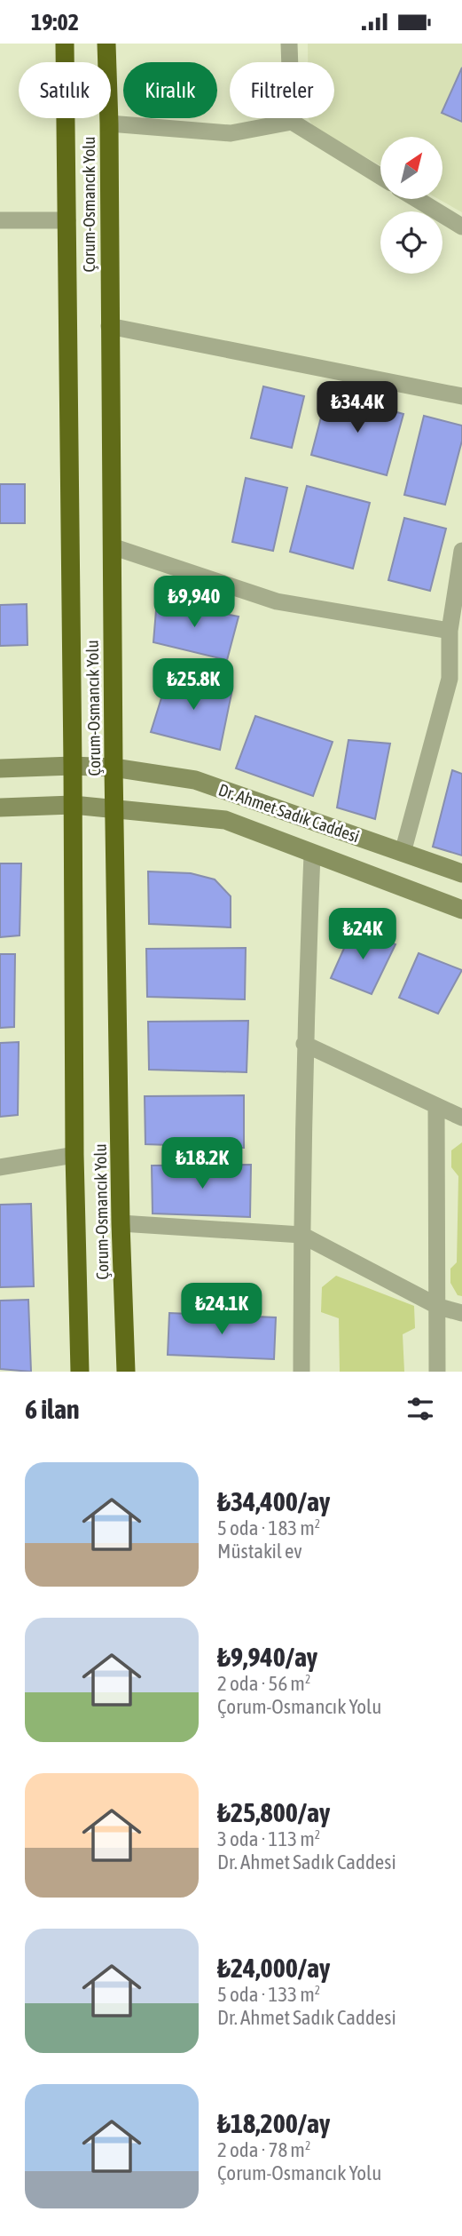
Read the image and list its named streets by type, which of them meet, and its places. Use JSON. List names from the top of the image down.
{
  "streets": {
    "highway": ["Çorum-Osmancık Yolu"],
    "street": ["Dr. Ahmet Sadık Caddesi"]
  },
  "crossings": [
    ["Çorum-Osmancık Yolu", "Dr. Ahmet Sadık Caddesi"]
  ],
  "north": "top right",
  "page": {
    "status": "19:02",
    "chip": ["Satılık", "Kiralık", "Filtreler"],
    "price": [
      "₺34.4K",
      "₺9,940",
      "₺25.8K",
      "₺24K",
      "₺18.2K",
      "₺24.1K"
    ],
    "heading": "6 ilan",
    "list": [
      {
        "name": "₺34,400/ay",
        "note": "5 oda · 183 m² · Müstakil ev"
      },
      {
        "name": "₺9,940/ay",
        "note": "2 oda · 56 m² · Çorum-Osmancık Yolu"
      },
      {
        "name": "₺25,800/ay",
        "note": "3 oda · 113 m² · Dr. Ahmet Sadık Caddesi"
      },
      {
        "name": "₺24,000/ay",
        "note": "5 oda · 133 m² · Dr. Ahmet Sadık Caddesi"
      },
      {
        "name": "₺18,200/ay",
        "note": "2 oda · 78 m² · Çorum-Osmancık Yolu"
      }
    ]
  }
}
